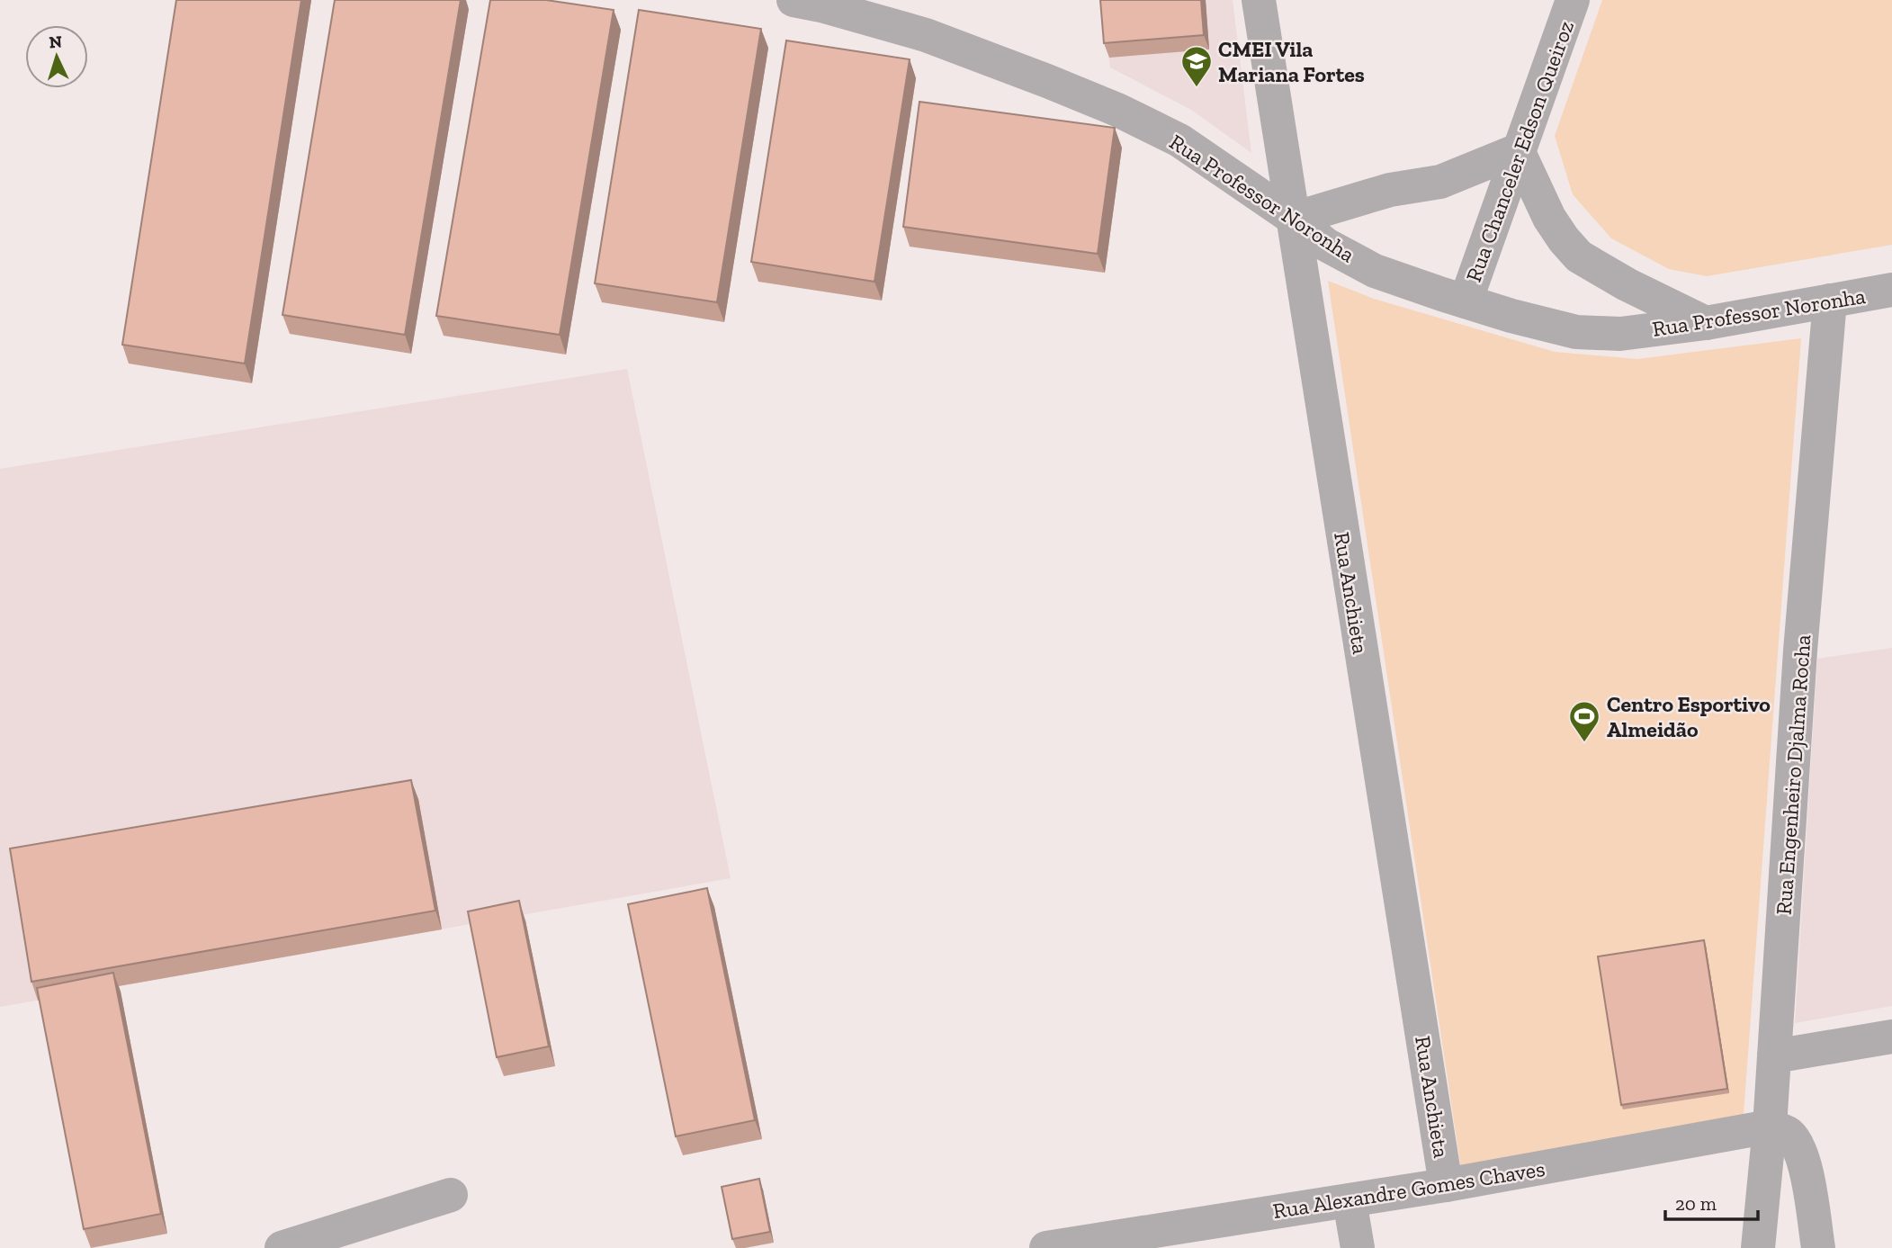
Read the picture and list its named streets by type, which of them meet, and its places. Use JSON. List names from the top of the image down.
{
  "streets": {
    "street": [
      "Rua Chanceler Edson Queiroz",
      "Rua Professor Noronha",
      "Rua Anchieta",
      "Rua Engenheiro Djalma Rocha",
      "Rua Alexandre Gomes Chaves"
    ]
  },
  "crossings": [
    ["Rua Chanceler Edson Queiroz", "Rua Professor Noronha"],
    ["Rua Professor Noronha", "Rua Anchieta"],
    ["Rua Professor Noronha", "Rua Engenheiro Djalma Rocha"],
    ["Rua Anchieta", "Rua Alexandre Gomes Chaves"],
    ["Rua Engenheiro Djalma Rocha", "Rua Alexandre Gomes Chaves"]
  ],
  "places": {
    "school or university": ["CMEI Vila Mariana Fortes"],
    "sports": ["Centro Esportivo Almeidão"]
  },
  "scale_bar": "20 m",
  "north": "top"
}
